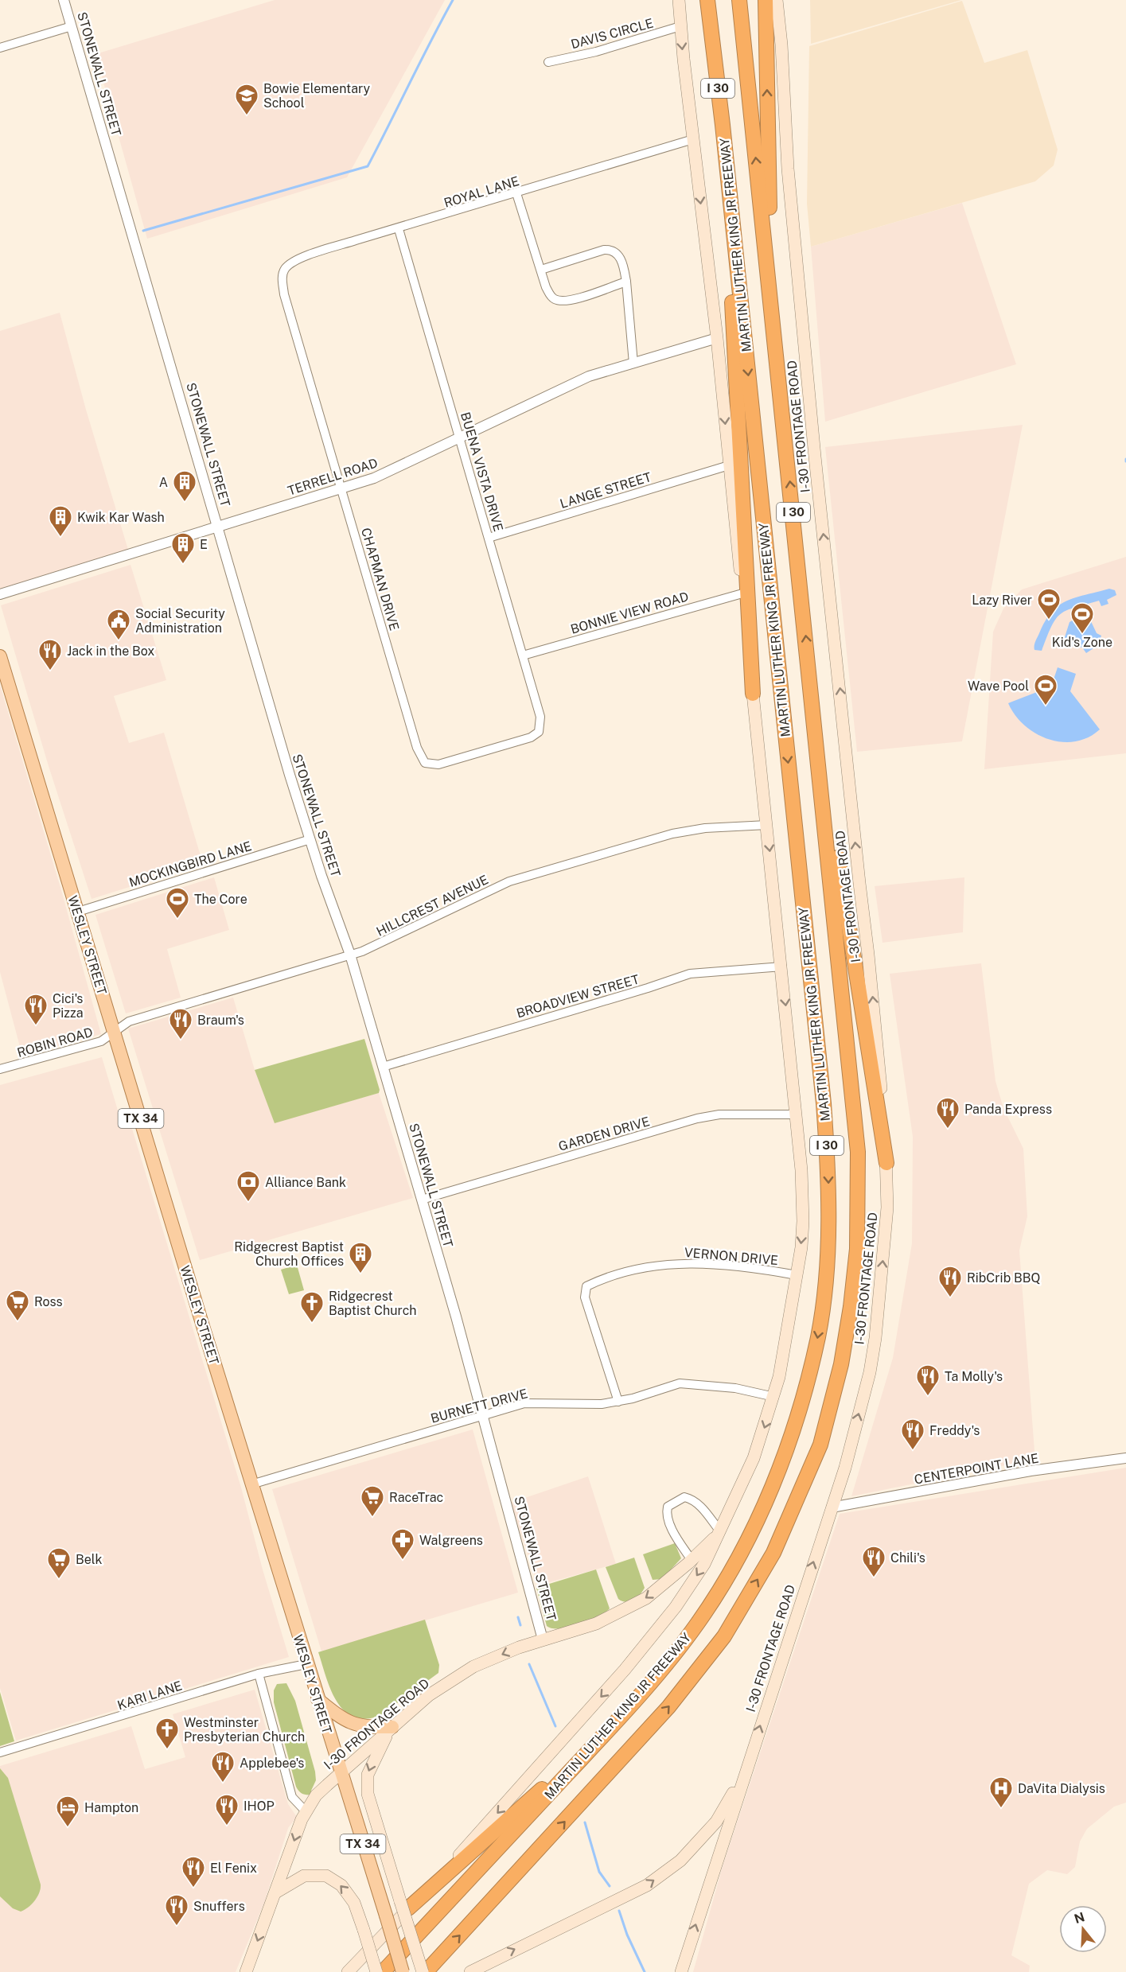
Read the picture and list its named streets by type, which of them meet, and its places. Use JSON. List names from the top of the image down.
{
  "streets": {
    "highway": ["I 30", "MARTIN LUTHER KING JR FREEWAY"],
    "main road": ["I-30 FRONTAGE ROAD", "WESLEY STREET", "TX 34"],
    "street": [
      "DAVIS CIRCLE",
      "STONEWALL STREET",
      "ROYAL LANE",
      "BUENA VISTA DRIVE",
      "TERRELL ROAD",
      "LANGE STREET",
      "CHAPMAN DRIVE",
      "BONNIE VIEW ROAD",
      "MOCKINGBIRD LANE",
      "HILLCREST AVENUE",
      "BROADVIEW STREET",
      "ROBIN ROAD",
      "GARDEN DRIVE",
      "VERNON DRIVE",
      "BURNETT DRIVE",
      "CENTERPOINT LANE",
      "KARI LANE"
    ]
  },
  "crossings": [
    ["DAVIS CIRCLE", "I-30 FRONTAGE ROAD"],
    ["STONEWALL STREET", "I-30 FRONTAGE ROAD"],
    ["STONEWALL STREET", "TERRELL ROAD"],
    ["STONEWALL STREET", "MOCKINGBIRD LANE"],
    ["STONEWALL STREET", "HILLCREST AVENUE"],
    ["STONEWALL STREET", "BROADVIEW STREET"],
    ["STONEWALL STREET", "GARDEN DRIVE"],
    ["STONEWALL STREET", "BURNETT DRIVE"],
    ["ROYAL LANE", "I-30 FRONTAGE ROAD"],
    ["ROYAL LANE", "BUENA VISTA DRIVE"],
    ["ROYAL LANE", "CHAPMAN DRIVE"],
    ["I-30 FRONTAGE ROAD", "TERRELL ROAD"],
    ["I-30 FRONTAGE ROAD", "LANGE STREET"],
    ["I-30 FRONTAGE ROAD", "BONNIE VIEW ROAD"],
    ["I-30 FRONTAGE ROAD", "HILLCREST AVENUE"],
    ["I-30 FRONTAGE ROAD", "WESLEY STREET"],
    ["I-30 FRONTAGE ROAD", "BROADVIEW STREET"],
    ["I-30 FRONTAGE ROAD", "GARDEN DRIVE"],
    ["I-30 FRONTAGE ROAD", "VERNON DRIVE"],
    ["I-30 FRONTAGE ROAD", "BURNETT DRIVE"],
    ["I-30 FRONTAGE ROAD", "CENTERPOINT LANE"],
    ["BUENA VISTA DRIVE", "TERRELL ROAD"],
    ["BUENA VISTA DRIVE", "LANGE STREET"],
    ["BUENA VISTA DRIVE", "CHAPMAN DRIVE"],
    ["BUENA VISTA DRIVE", "BONNIE VIEW ROAD"],
    ["TERRELL ROAD", "CHAPMAN DRIVE"],
    ["MOCKINGBIRD LANE", "WESLEY STREET"],
    ["HILLCREST AVENUE", "WESLEY STREET"],
    ["HILLCREST AVENUE", "ROBIN ROAD"],
    ["WESLEY STREET", "ROBIN ROAD"],
    ["WESLEY STREET", "BURNETT DRIVE"],
    ["WESLEY STREET", "KARI LANE"],
    ["VERNON DRIVE", "BURNETT DRIVE"]
  ],
  "places": {
    "school or university": ["Bowie Elementary School"],
    "building": [
      "A",
      "Kwik Kar Wash",
      "E",
      "Ridgecrest Baptist Church Offices"
    ],
    "sports": [
      "Lazy River",
      "Kid's Zone",
      "Wave Pool",
      "The Core"
    ],
    "public building": ["Social Security Administration"],
    "restaurant": [
      "Jack in the Box",
      "Cici's Pizza",
      "Braum's",
      "Panda Express",
      "RibCrib BBQ",
      "Ta Molly's",
      "Freddy's",
      "Chili's",
      "Applebee's",
      "IHOP",
      "El Fenix",
      "Snuffers"
    ],
    "bank": ["Alliance Bank"],
    "supermarket": ["Ross", "RaceTrac", "Belk"],
    "church": ["Ridgecrest Baptist Church", "Westminster Presbyterian Church"],
    "pharmacy": ["Walgreens"],
    "hospital": ["DaVita Dialysis"],
    "hotel": ["Hampton"]
  },
  "north": "top"
}
